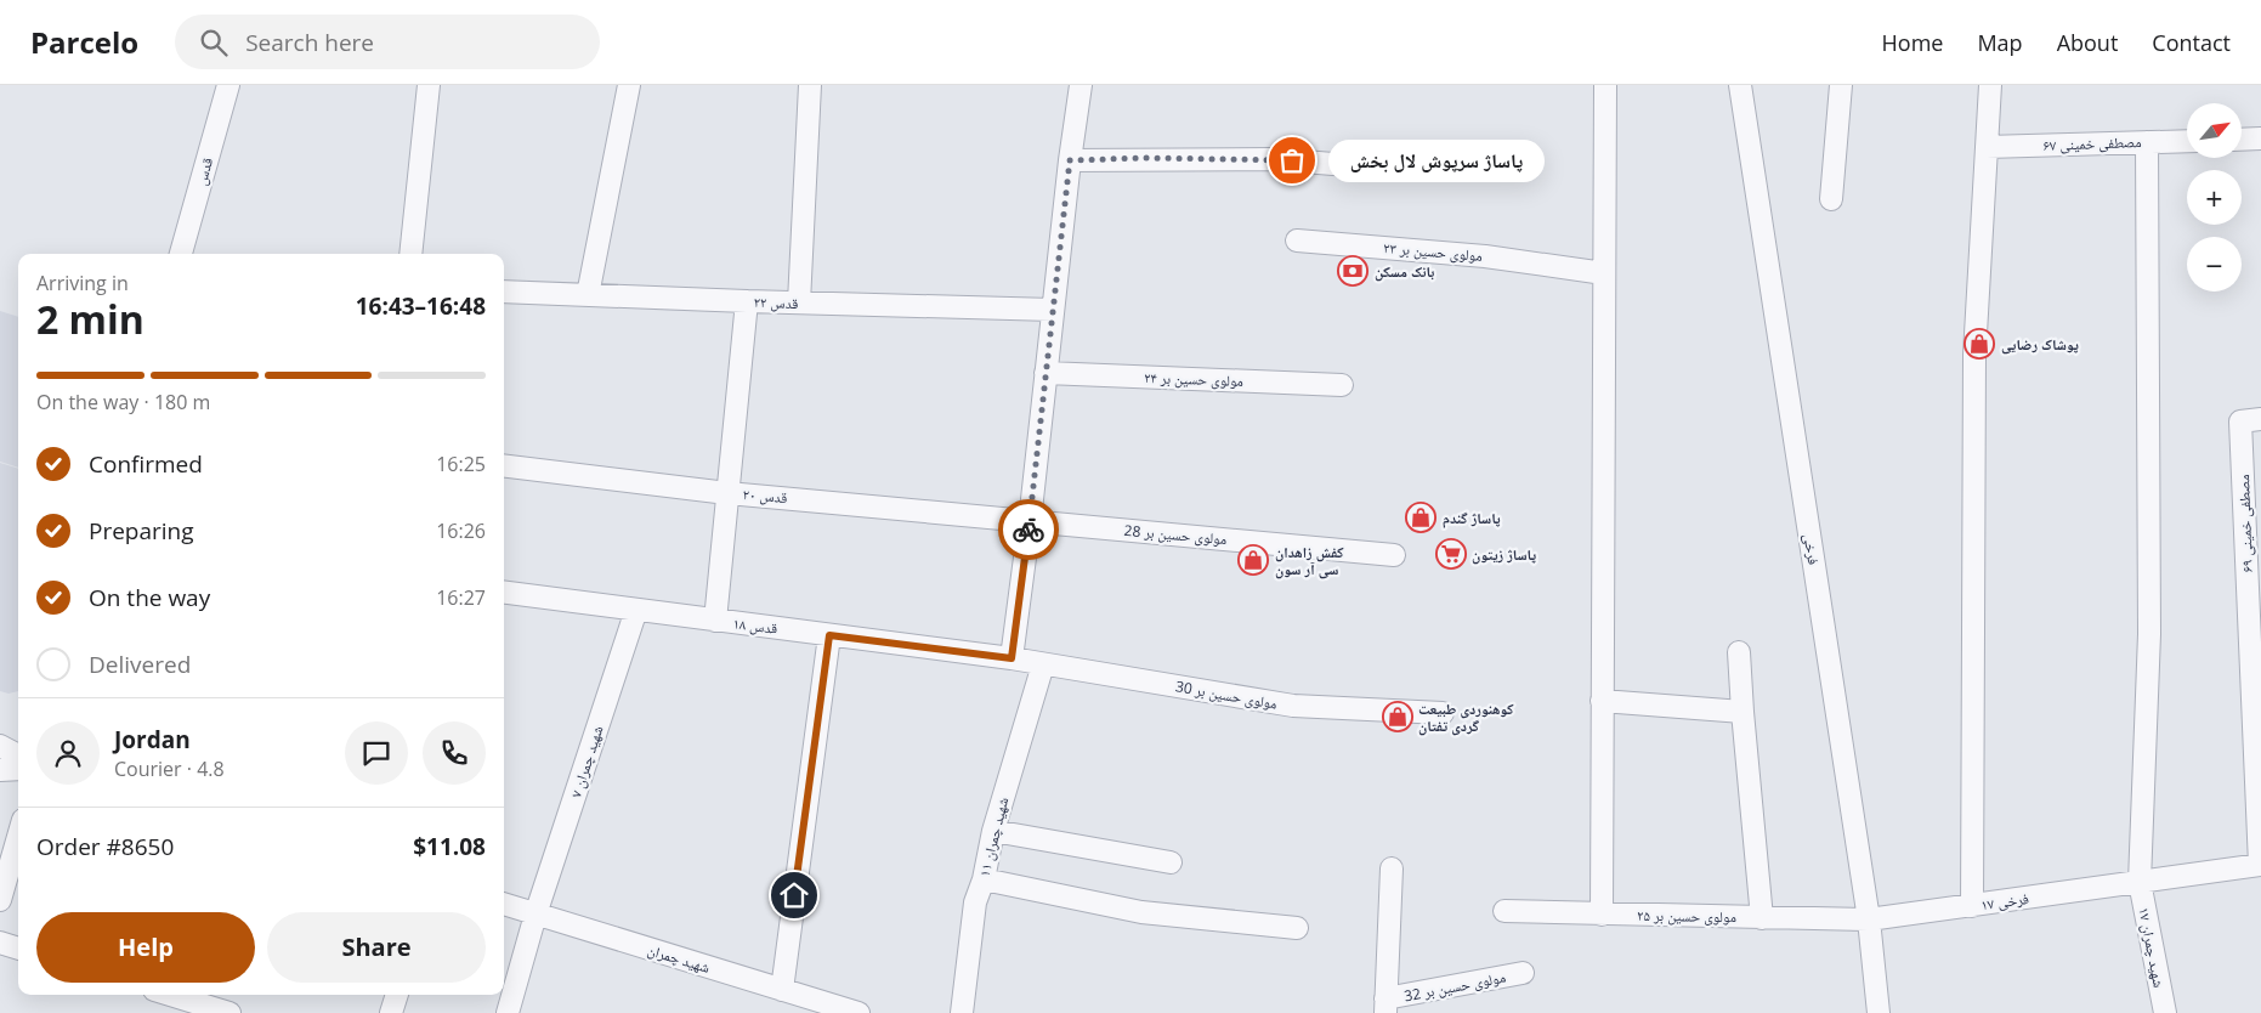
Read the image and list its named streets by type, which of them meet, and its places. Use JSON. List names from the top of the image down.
{
  "streets": {
    "street": [
      "مصطفی خمینی ۶۷",
      "قدس",
      "مولوی حسین بر ۲۳",
      "قدس ۲۲",
      "مولوی حسین بر ۲۴",
      "قدس ۲۰",
      "مصطفی خمینی ۶۹",
      "مولوی حسین بر 28",
      "فرخی",
      "قدس ۱۸",
      "مولوی حسین بر 30",
      "شهید چمران ۷",
      "شهید چمران ۱۱",
      "فرخی ۱۷",
      "مولوی حسین بر ۲۵",
      "شهید چمران ۱۷",
      "شهید چمران",
      "مولوی حسین بر 32"
    ]
  },
  "crossings": [
    ["مصطفی خمینی ۶۷", "شهید چمران ۱۷"],
    ["قدس ۲۰", "مولوی حسین بر 28"],
    ["مصطفی خمینی ۶۹", "فرخی ۱۷"],
    ["فرخی", "فرخی ۱۷"],
    ["فرخی", "مولوی حسین بر ۲۵"],
    ["قدس ۱۸", "مولوی حسین بر 30"],
    ["قدس ۱۸", "شهید چمران ۷"],
    ["مولوی حسین بر 30", "شهید چمران ۱۱"],
    ["شهید چمران ۷", "شهید چمران"],
    ["فرخی ۱۷", "مولوی حسین بر ۲۵"],
    ["فرخی ۱۷", "شهید چمران ۱۷"]
  ],
  "places": {
    "other": ["پاساژ سرپوش لال بخش"],
    "bank": ["بانک مسکن"],
    "shop": [
      "پوشاک رضایی",
      "پاساژ گندم",
      "کفش زاهدان سی آر سون",
      "کوهنوردی طبیعت گردی تفتان"
    ],
    "supermarket": ["پاساژ زیتون"]
  },
  "north": "top right",
  "page": {
    "header": "Parcelo",
    "search": "Search here",
    "nav": [
      "Home",
      "Map",
      "About",
      "Contact"
    ],
    "map_buttons": ["+", "−"],
    "bubble": "پاساژ سرپوش لال بخش",
    "heading": ["2 min", "Arriving in", "16:43–16:48"],
    "panel": [
      "Jordan",
      "Courier · 4.8",
      "Order #8650",
      "$11.08"
    ],
    "bar": "On the way · 180 m",
    "list": [
      ["Confirmed", "16:25"],
      ["Preparing", "16:26"],
      ["On the way", "16:27"],
      "Delivered"
    ],
    "buttons": ["Help", "Share"]
  }
}
